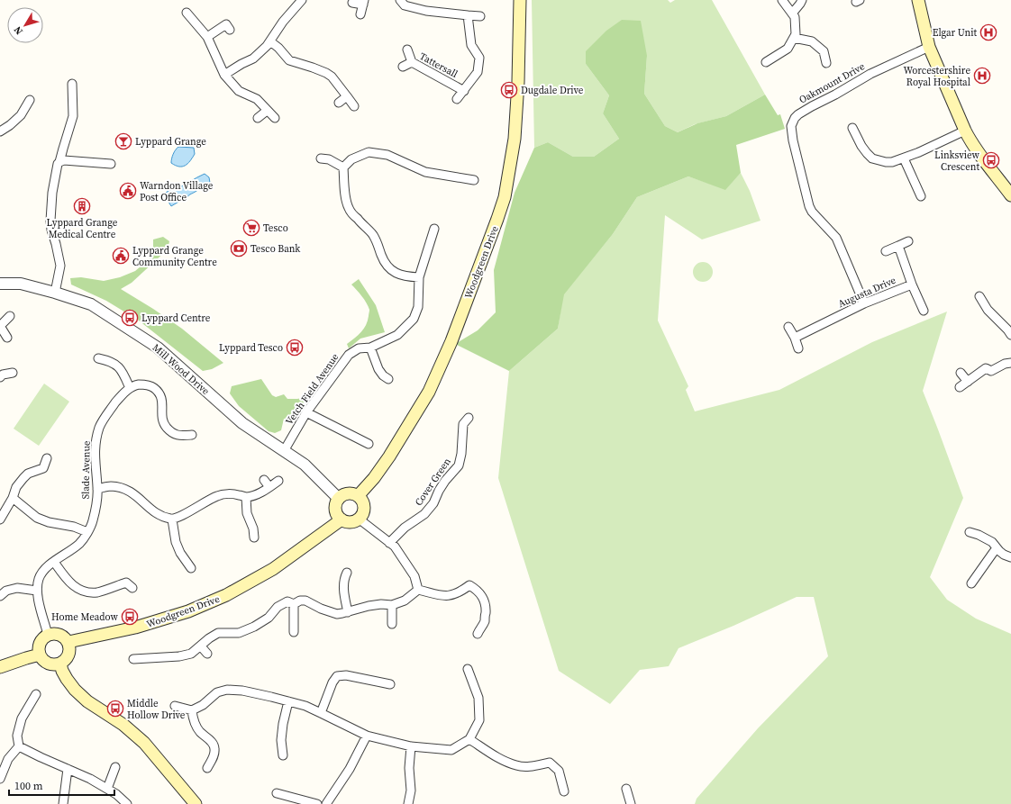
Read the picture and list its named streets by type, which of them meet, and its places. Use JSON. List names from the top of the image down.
{
  "streets": {
    "main road": ["Woodgreen Drive"],
    "street": [
      "Tattersall",
      "Oakmount Drive",
      "Augusta Drive",
      "Mill Wood Drive",
      "Vetch Field Avenue",
      "Slade Avenue",
      "Cover Green"
    ]
  },
  "crossings": [
    ["Oakmount Drive", "Augusta Drive"],
    ["Woodgreen Drive", "Mill Wood Drive"],
    ["Woodgreen Drive", "Slade Avenue"],
    ["Mill Wood Drive", "Vetch Field Avenue"]
  ],
  "places": {
    "hospital": ["Elgar Unit", "Worcestershire Royal Hospital"],
    "bus stop": [
      "Dugdale Drive",
      "Linksview Crescent",
      "Lyppard Centre",
      "Lyppard Tesco",
      "Home Meadow",
      "Middle Hollow Drive"
    ],
    "bar": ["Lyppard Grange"],
    "public building": ["Warndon Village Post Office", "Lyppard Grange Community Centre"],
    "building": ["Lyppard Grange Medical Centre"],
    "supermarket": ["Tesco"],
    "bank": ["Tesco Bank"]
  },
  "scale_bar": "100 m",
  "north": "bottom left"
}
